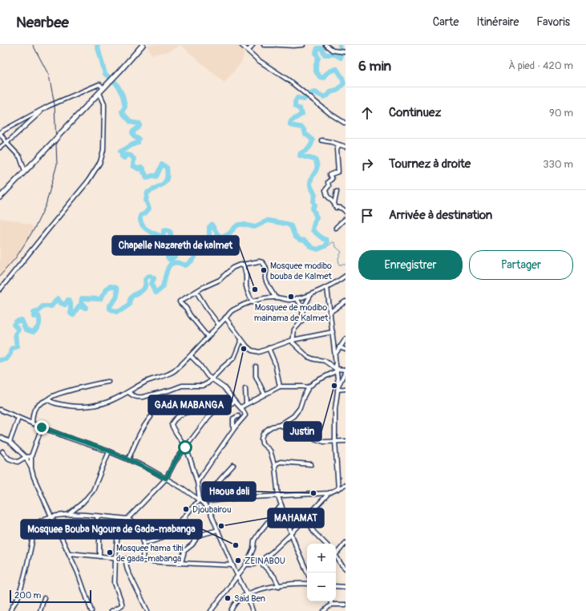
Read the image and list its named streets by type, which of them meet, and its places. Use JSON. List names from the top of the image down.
{
  "places": [
    "Mosquee modibo bouba de Kalmet",
    "Chapelle Nazareth de kalmet",
    "Mosquee de modibo mainama de Kalmet",
    "GAdA MABANGA",
    "Justin",
    "Haoua dali",
    "Djoubairou",
    "MAHAMAT",
    "Mosquee Bouba Ngoura de Gada-mabanga",
    "Mosquee hama tihi de gada-mabanga",
    "ZEINABOU",
    "Said Ben"
  ],
  "scale_bar": "200 m",
  "page": {
    "header": "Nearbee",
    "nav": ["Carte", "Itinéraire", "Favoris"],
    "heading": ["6 min", "À pied · 420 m"],
    "list": [
      ["Continuez", "90 m"],
      ["Tournez à droite", "330 m"],
      "Arrivée à destination"
    ],
    "buttons": ["Enregistrer", "Partager"],
    "map_buttons": ["+", "−"],
    "scale": "200 m"
  }
}
